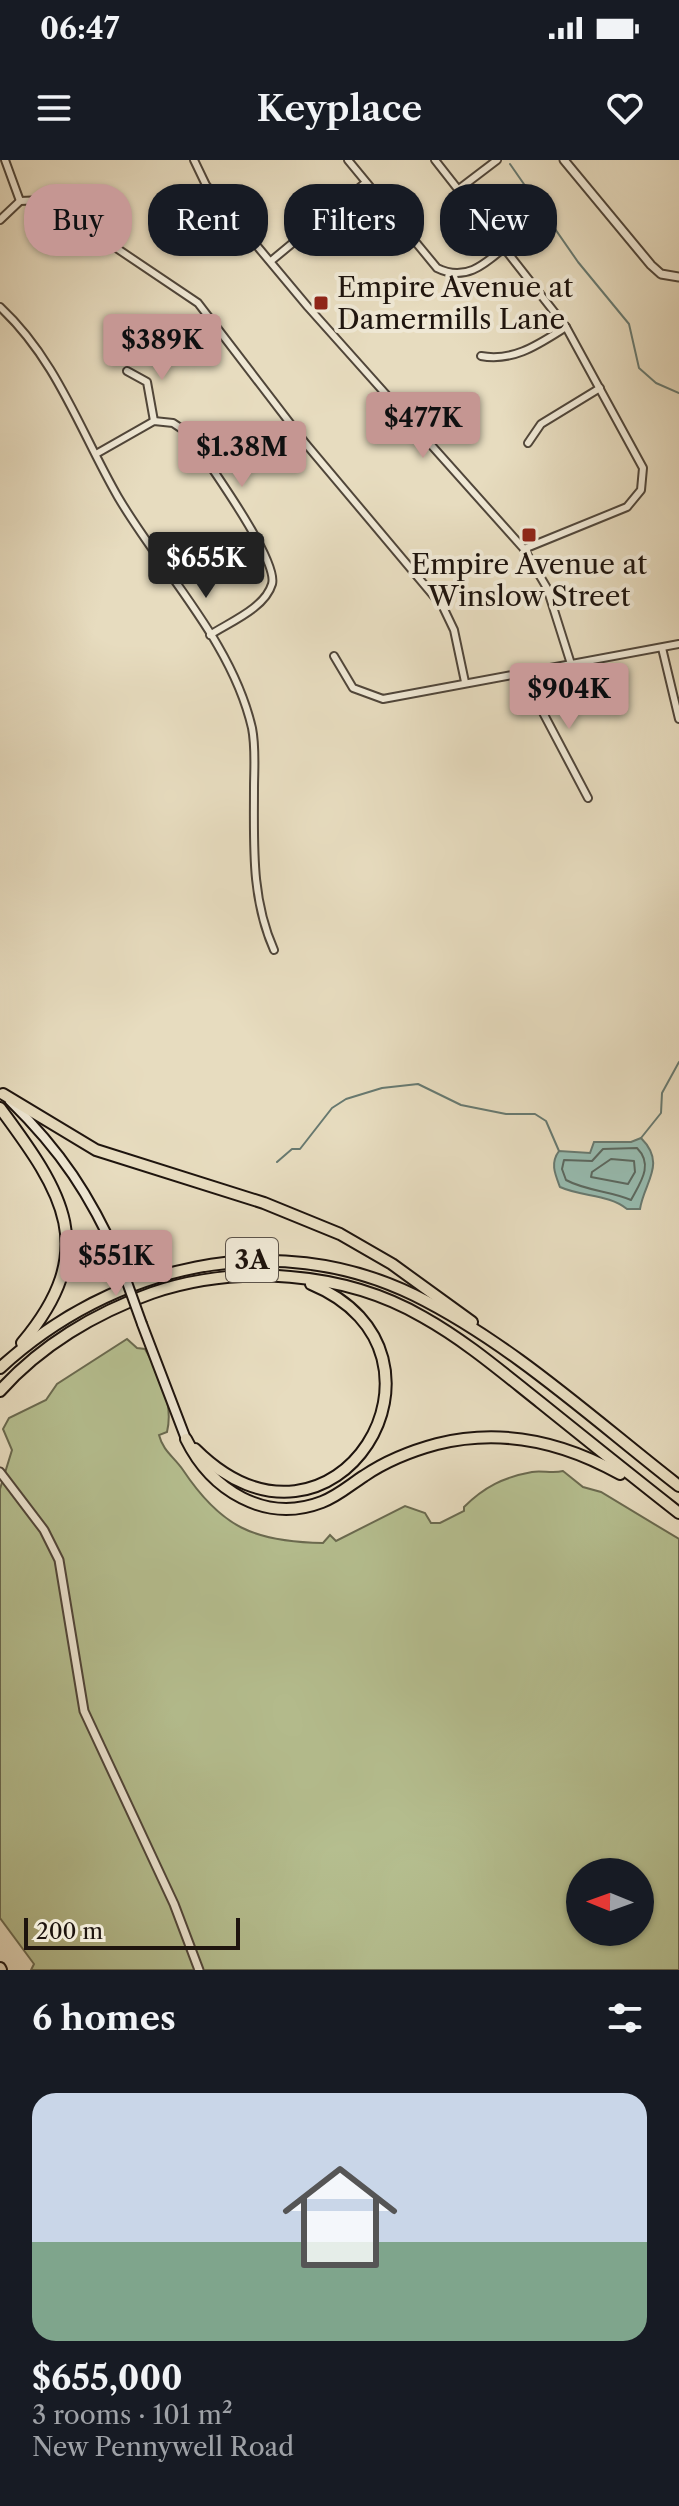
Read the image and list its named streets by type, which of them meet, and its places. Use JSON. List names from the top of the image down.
{
  "streets": {
    "highway": ["3A"]
  },
  "places": {
    "transit": ["Empire Avenue at Damermills Lane", "Empire Avenue at Winslow Street"]
  },
  "scale_bar": "200 m",
  "north": "left",
  "page": {
    "status": "06:47",
    "header": "Keyplace",
    "chip": [
      "Buy",
      "Rent",
      "Filters",
      "New"
    ],
    "price": [
      "$389K",
      "$477K",
      "$1.38M",
      "$655K",
      "$904K",
      "$551K"
    ],
    "scale": "200 m",
    "heading": "6 homes",
    "list": [
      {
        "name": "$655,000",
        "note": "3 rooms · 101 m² · New Pennywell Road"
      }
    ]
  }
}
